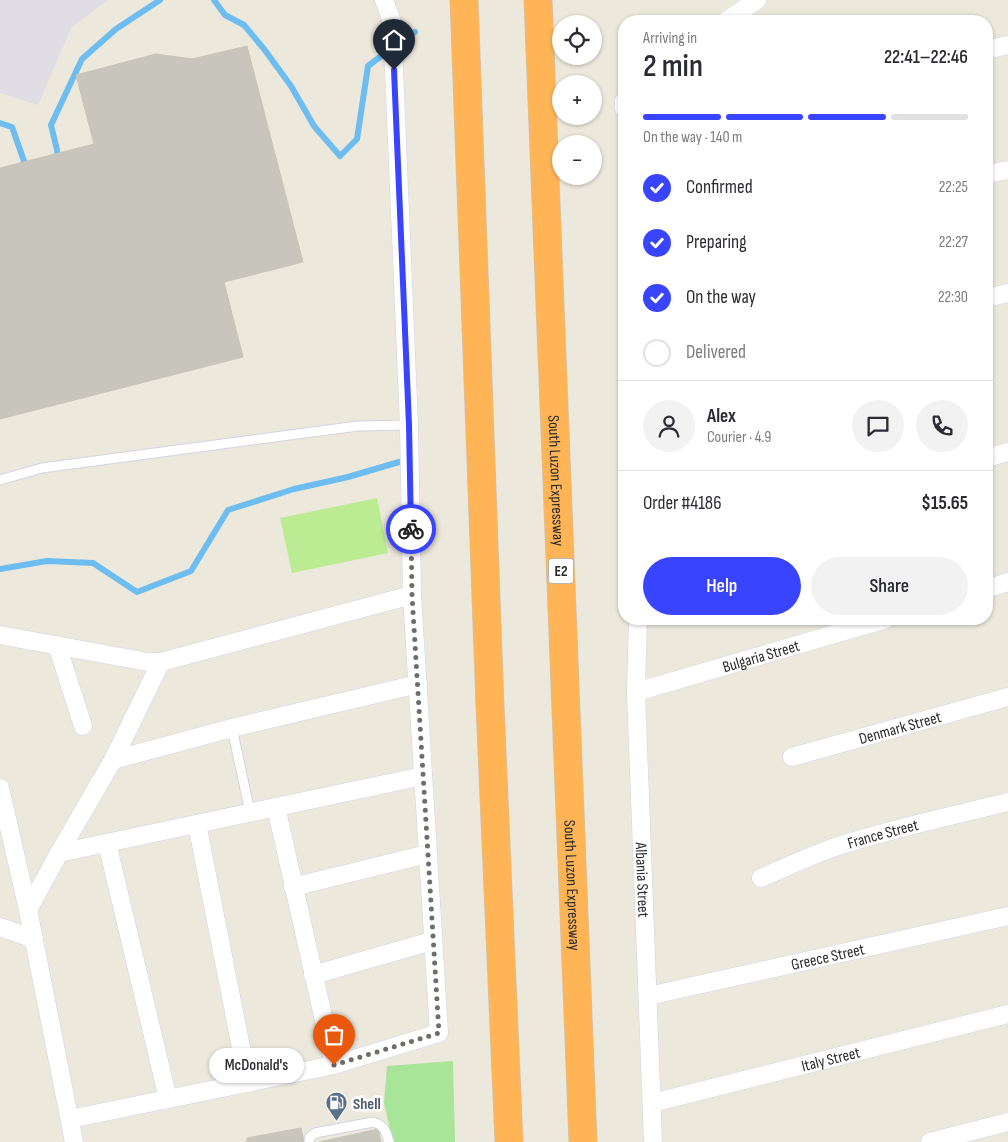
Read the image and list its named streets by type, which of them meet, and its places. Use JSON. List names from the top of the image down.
{
  "streets": {
    "highway": ["South Luzon Expressway", "E2"],
    "street": [
      "Bulgaria Street",
      "Denmark Street",
      "France Street",
      "Albania Street",
      "Greece Street",
      "Italy Street"
    ]
  },
  "crossings": [
    ["Bulgaria Street", "Albania Street"],
    ["Albania Street", "Greece Street"],
    ["Albania Street", "Italy Street"]
  ],
  "places": {
    "other": ["McDonald's"],
    "fuel station": ["Shell"]
  },
  "page": {
    "map_buttons": ["+", "−"],
    "heading": ["2 min", "Arriving in", "22:41–22:46"],
    "panel": [
      "Alex",
      "Courier · 4.9",
      "Order #4186",
      "$15.65"
    ],
    "bar": "On the way · 140 m",
    "list": [
      ["Confirmed", "22:25"],
      ["Preparing", "22:27"],
      ["On the way", "22:30"],
      "Delivered"
    ],
    "buttons": ["Help", "Share"],
    "bubble": "McDonald's"
  }
}
